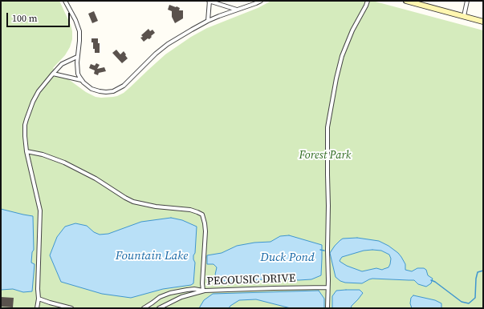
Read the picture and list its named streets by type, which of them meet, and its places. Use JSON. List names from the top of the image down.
{
  "streets": {
    "street": ["PECOUSIC DRIVE"]
  },
  "water": ["Fountain Lake", "Duck Pond"],
  "parks": ["Forest Park"],
  "scale_bar": "100 m"
}
